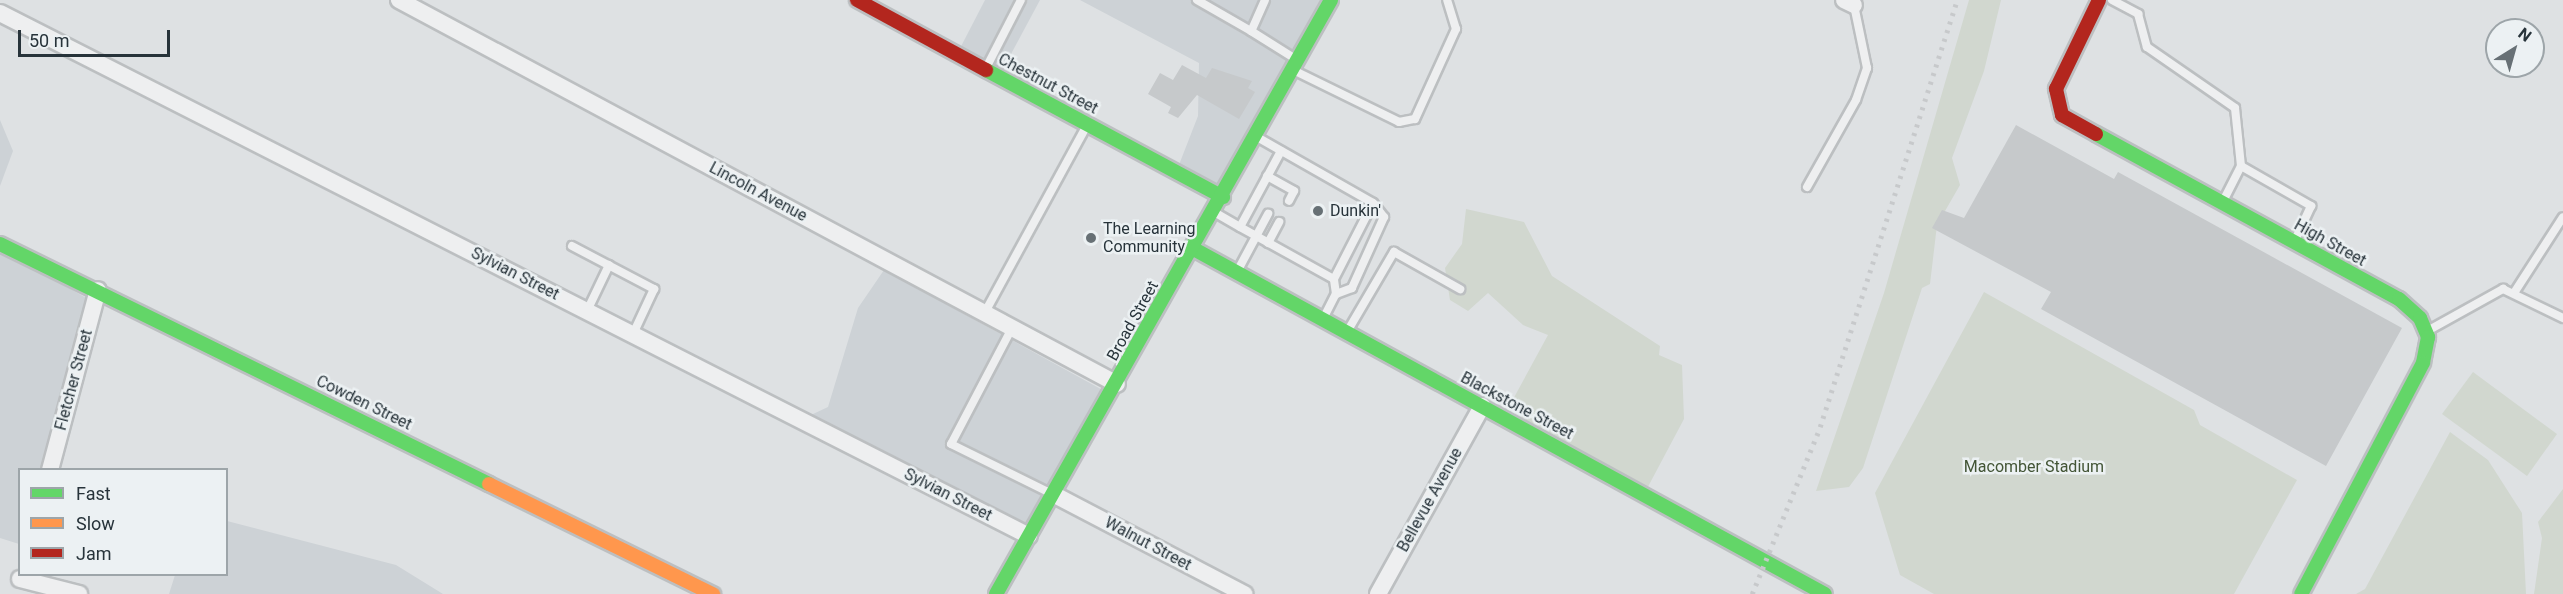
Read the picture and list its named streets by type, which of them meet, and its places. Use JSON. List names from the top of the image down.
{
  "streets": {
    "street": [
      "Chestnut Street",
      "Lincoln Avenue",
      "High Street",
      "Sylvian Street",
      "Broad Street",
      "Fletcher Street",
      "Cowden Street",
      "Blackstone Street",
      "Bellevue Avenue",
      "Walnut Street"
    ]
  },
  "crossings": [
    ["Chestnut Street", "Broad Street"],
    ["Lincoln Avenue", "Broad Street"],
    ["Sylvian Street", "Broad Street"],
    ["Broad Street", "Blackstone Street"],
    ["Broad Street", "Walnut Street"],
    ["Fletcher Street", "Cowden Street"],
    ["Blackstone Street", "Bellevue Avenue"]
  ],
  "parks": ["Macomber Stadium"],
  "places": ["Dunkin'", "The Learning Community"],
  "legend": ["Fast", "Slow", "Jam"],
  "scale_bar": "50 m",
  "north": "top right"
}
